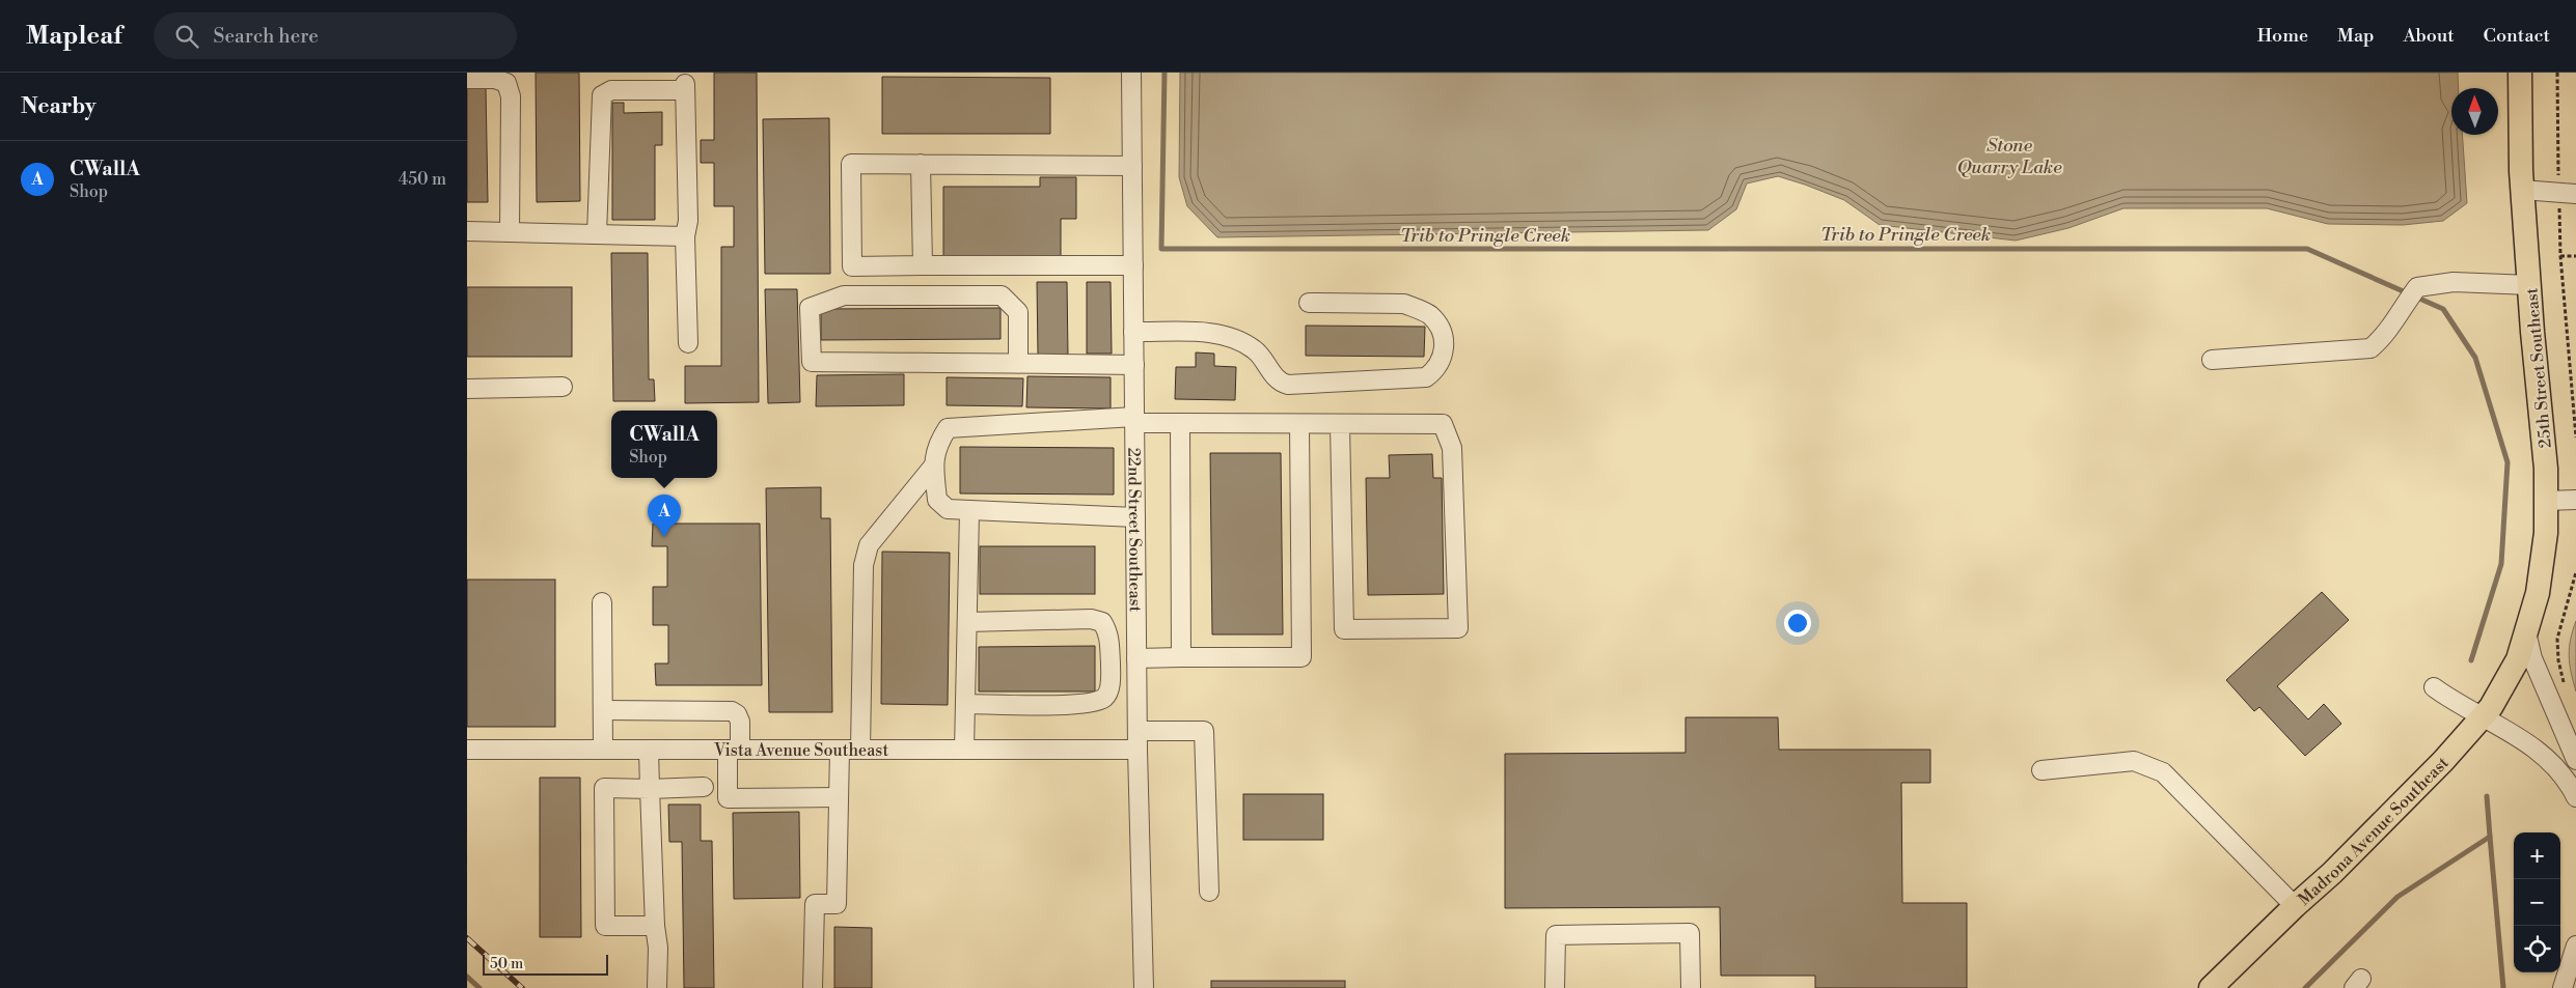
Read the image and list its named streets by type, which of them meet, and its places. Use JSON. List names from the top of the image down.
{
  "streets": {
    "main road": ["25th Street Southeast", "Madrona Avenue Southeast"],
    "street": ["22nd Street Southeast", "Vista Avenue Southeast"]
  },
  "crossings": [
    ["25th Street Southeast", "Madrona Avenue Southeast"],
    ["22nd Street Southeast", "Vista Avenue Southeast"]
  ],
  "water": ["Stone Quarry Lake", "Trib to Pringle Creek"],
  "scale_bar": "50 m",
  "north": "top",
  "page": {
    "header": "Mapleaf",
    "search": "Search here",
    "nav": [
      "Home",
      "Map",
      "About",
      "Contact"
    ],
    "heading": "Nearby",
    "list": [
      {
        "mark": "A",
        "name": "CWallA",
        "note": "Shop",
        "value": "450 m"
      }
    ],
    "popup": ["CWallA", "Shop"],
    "pins": "A",
    "map_buttons": ["+", "−"],
    "scale": "50 m"
  }
}
